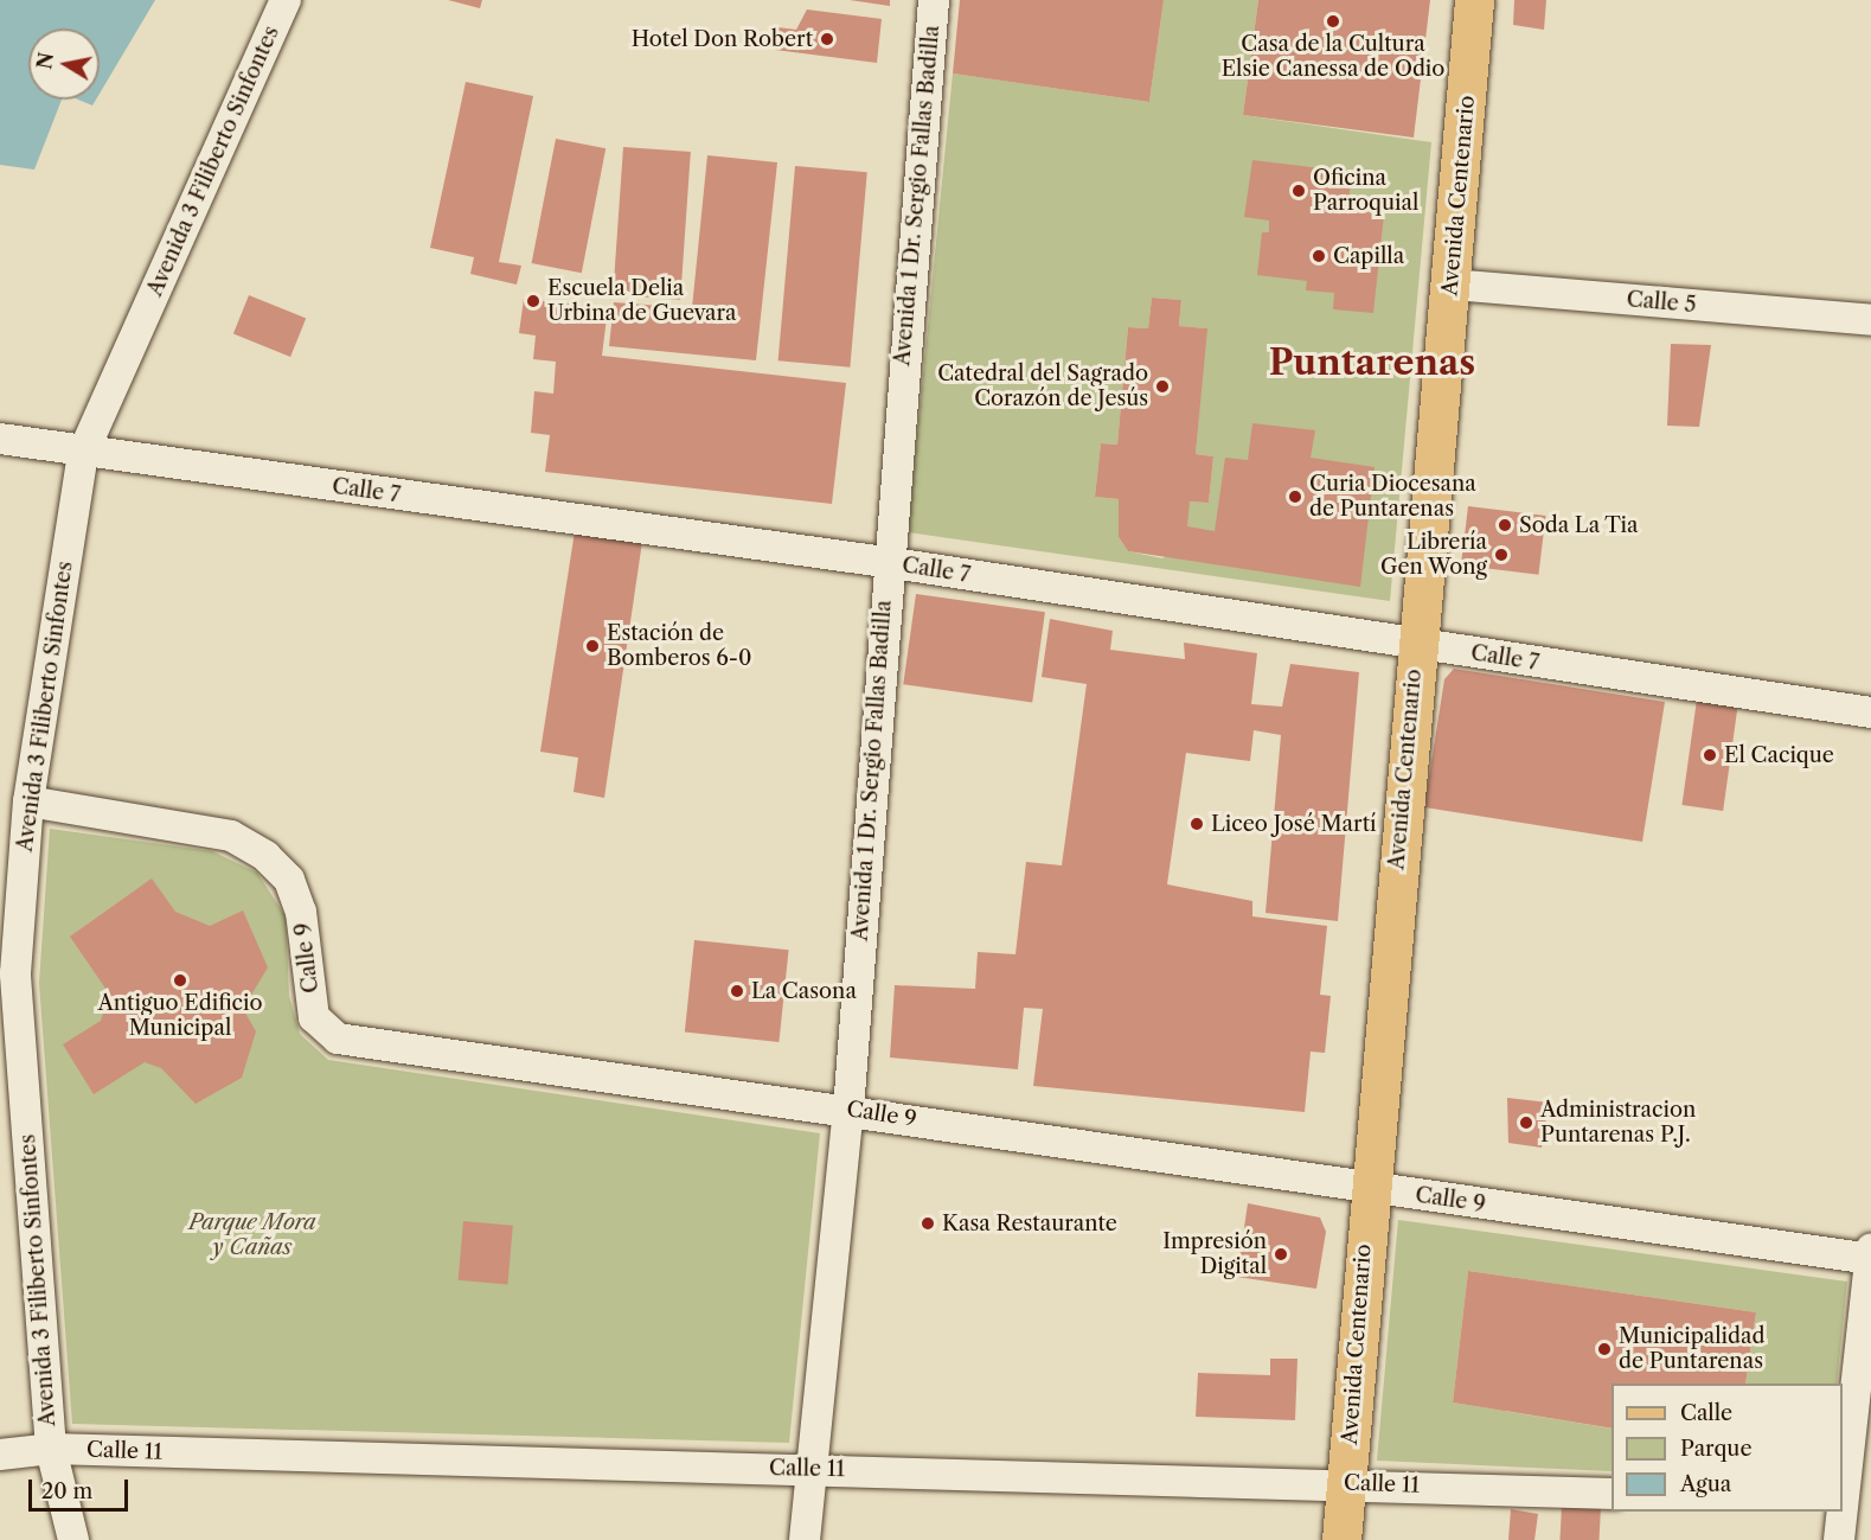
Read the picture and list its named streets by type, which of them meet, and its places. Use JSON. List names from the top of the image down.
{
  "streets": {
    "main road": ["Avenida Centenario"],
    "street": [
      "Avenida 3 Filiberto Sinfontes",
      "Avenida 1 Dr. Sergio Fallas Badilla",
      "Calle 5",
      "Calle 7",
      "Calle 9",
      "Calle 11"
    ]
  },
  "crossings": [
    ["Avenida 3 Filiberto Sinfontes", "Calle 7"],
    ["Avenida 3 Filiberto Sinfontes", "Calle 9"],
    ["Avenida 3 Filiberto Sinfontes", "Calle 11"],
    ["Avenida 1 Dr. Sergio Fallas Badilla", "Calle 7"],
    ["Avenida 1 Dr. Sergio Fallas Badilla", "Calle 9"],
    ["Avenida 1 Dr. Sergio Fallas Badilla", "Calle 11"],
    ["Avenida Centenario", "Calle 5"],
    ["Avenida Centenario", "Calle 7"],
    ["Avenida Centenario", "Calle 9"],
    ["Avenida Centenario", "Calle 11"]
  ],
  "districts": ["Puntarenas"],
  "parks": ["Parque Mora y Cañas"],
  "places": [
    "Casa de la Cultura Elsie Canessa de Odio",
    "Hotel Don Robert",
    "Oficina Parroquial",
    "Capilla",
    "Escuela Delia Urbina de Guevara",
    "Catedral del Sagrado Corazón de Jesús",
    "Curia Diocesana de Puntarenas",
    "Soda La Tia",
    "Librería Gen Wong",
    "Estación de Bomberos 6-0",
    "El Cacique",
    "Liceo José Martí",
    "Antiguo Edificio Municipal",
    "La Casona",
    "Administracion Puntarenas P.J.",
    "Kasa Restaurante",
    "Impresión Digital",
    "Municipalidad de Puntarenas"
  ],
  "legend": ["Calle", "Parque", "Agua"],
  "scale_bar": "20 m",
  "north": "left"
}
